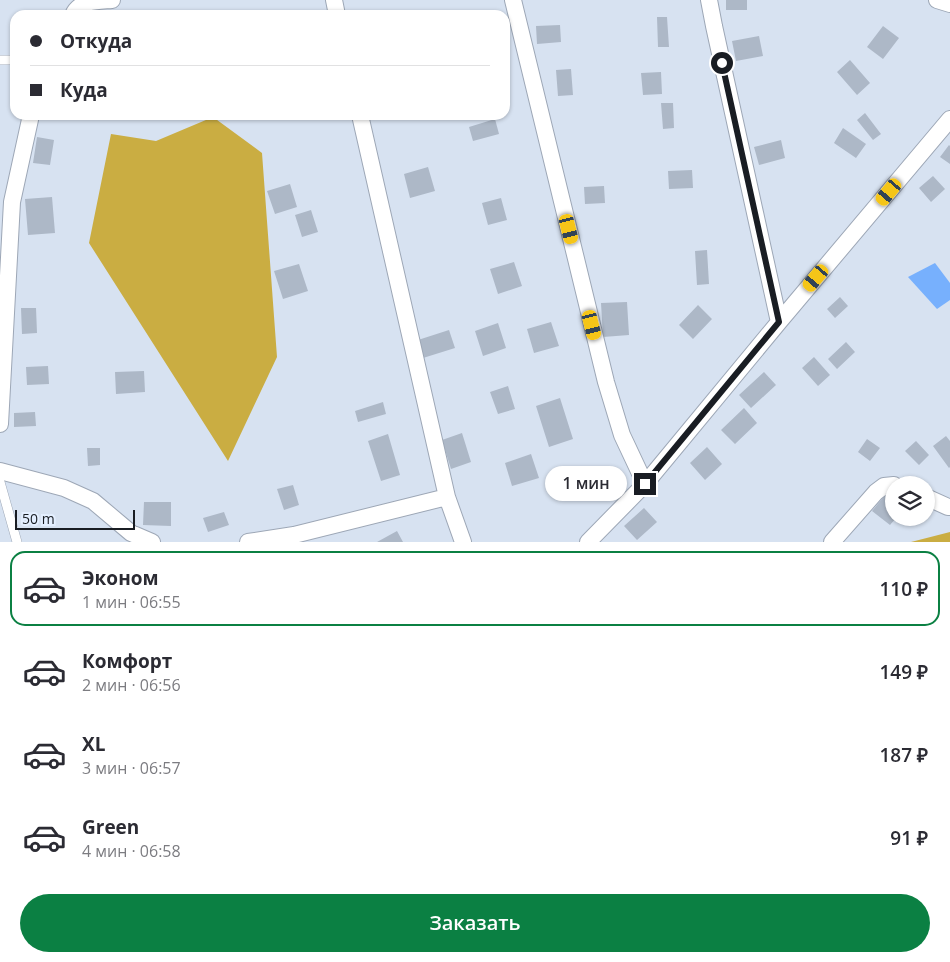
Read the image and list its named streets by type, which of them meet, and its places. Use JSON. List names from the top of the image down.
{
  "scale_bar": "50 m",
  "page": {
    "banner": ["Откуда", "Куда"],
    "bubble": "1 мин",
    "scale": "50 m",
    "list": [
      {
        "name": "Эконом",
        "note": "1 мин · 06:55",
        "value": "110 ₽"
      },
      {
        "name": "Комфорт",
        "note": "2 мин · 06:56",
        "value": "149 ₽"
      },
      {
        "name": "XL",
        "note": "3 мин · 06:57",
        "value": "187 ₽"
      },
      {
        "name": "Green",
        "note": "4 мин · 06:58",
        "value": "91 ₽"
      }
    ],
    "buttons": "Заказать"
  }
}
